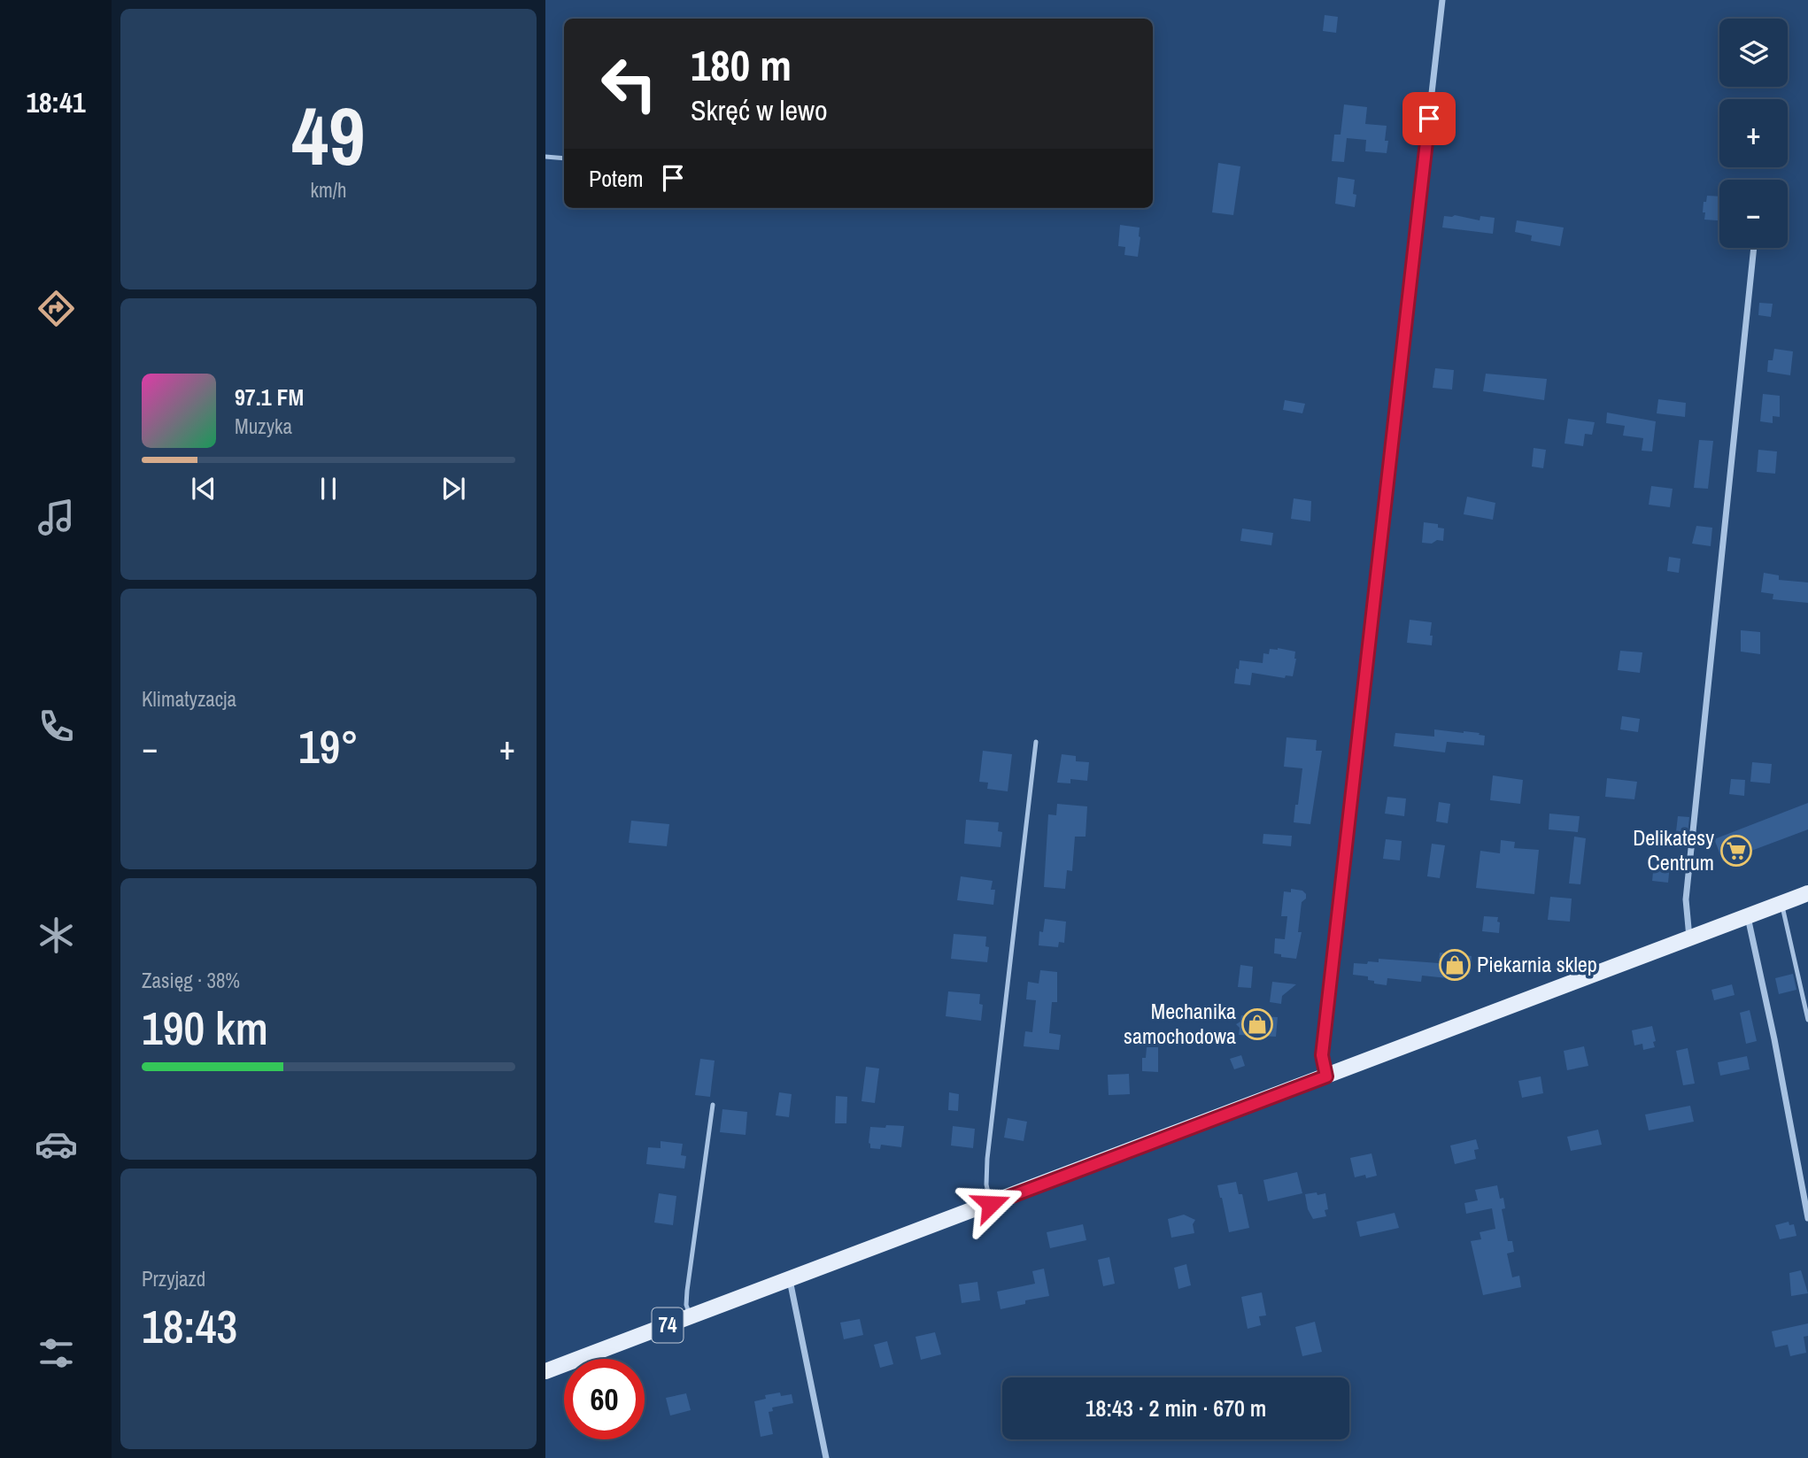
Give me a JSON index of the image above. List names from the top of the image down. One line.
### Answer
{"streets":{"main road":["74"]},"places":{"supermarket":["Delikatesy Centrum"],"shop":["Piekarnia sklep","Mechanika samochodowa"]},"page":{"tabs":"18:41","tile":[["49","km/h"],"Klimatyzacja",["Zasięg · 38%","190 km"],["Przyjazd","18:43"]],"map_buttons":["+","−"],"turn":["180 m","Skręć w lewo"],"then":"Potem","song":["97.1 FM","Muzyka"],"heat":["−","19°","+"],"limit":"60","trip":"18:43 · 2 min · 670 m"}}
